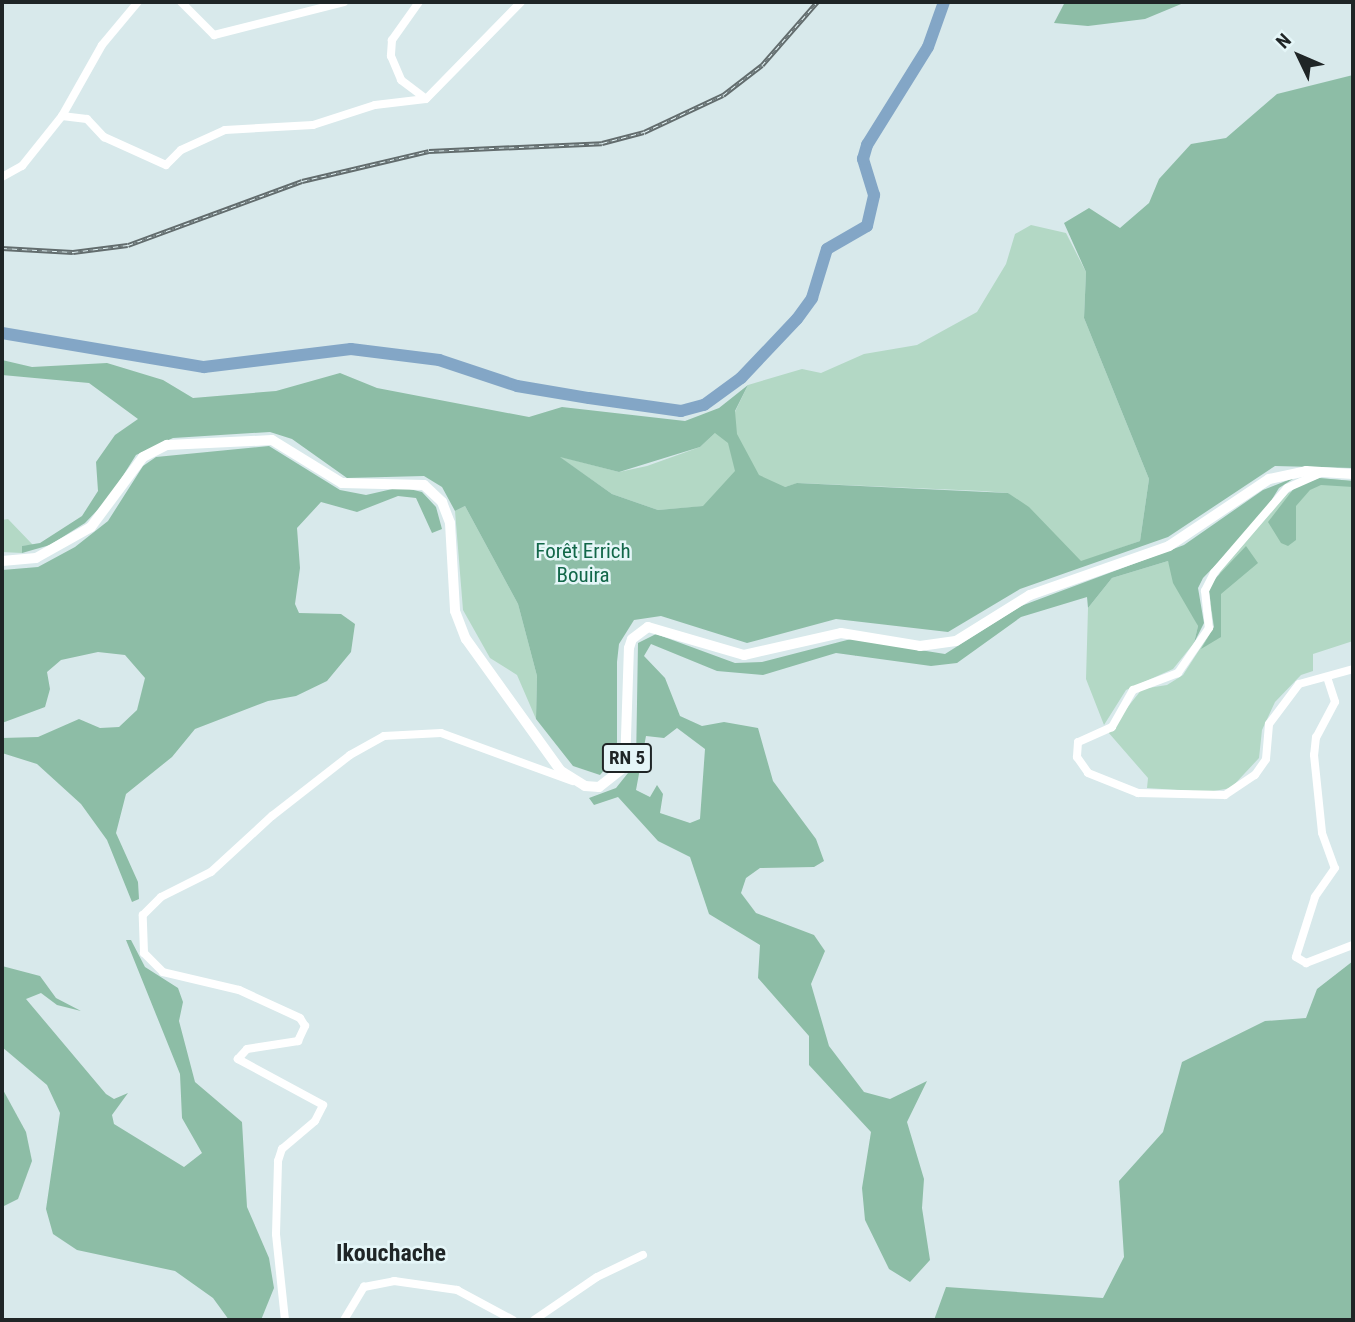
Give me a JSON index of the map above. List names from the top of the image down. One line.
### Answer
{"streets":{"main road":["RN 5"]},"districts":["Ikouchache"],"parks":["Forêt Errich Bouira"],"north":"top left"}
